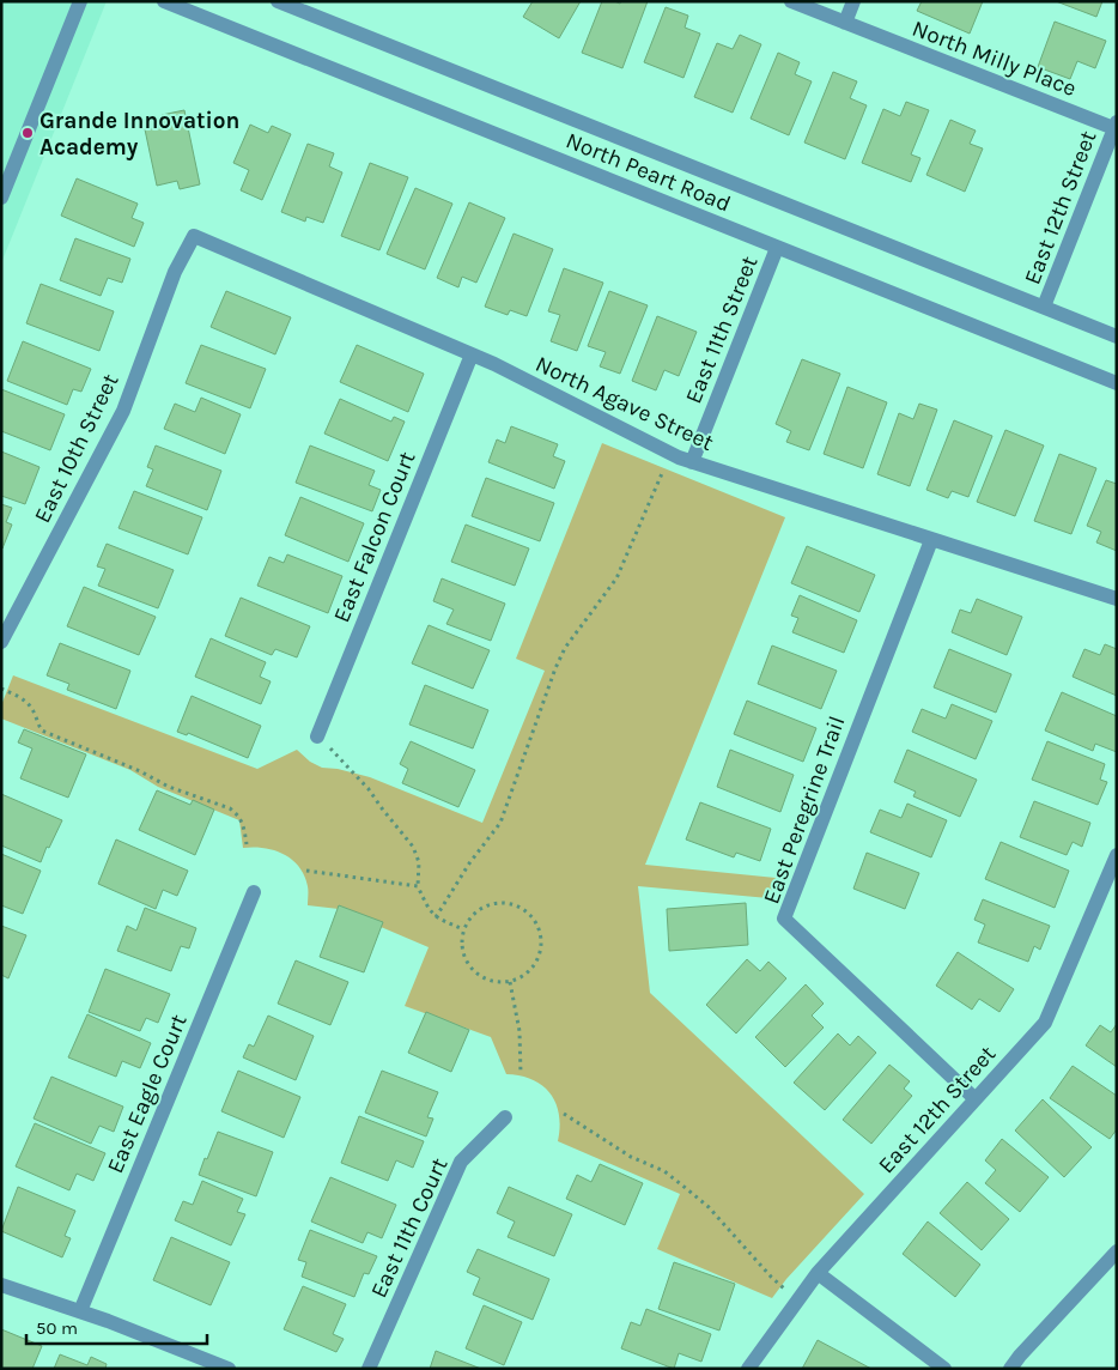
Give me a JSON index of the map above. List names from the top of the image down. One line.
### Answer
{"streets":{"street":["North Milly Place","North Peart Road","East 12th Street","East 11th Street","North Agave Street","East 10th Street","East Falcon Court","East Peregrine Trail","East Eagle Court","East 11th Court"]},"crossings":[["North Milly Place","East 12th Street"],["North Peart Road","East 12th Street"],["North Peart Road","East 11th Street"],["East 12th Street","East Peregrine Trail"],["East 11th Street","North Agave Street"],["North Agave Street","East 10th Street"],["North Agave Street","East Falcon Court"],["North Agave Street","East Peregrine Trail"]],"places":["Grande Innovation Academy"],"scale_bar":"50 m"}
